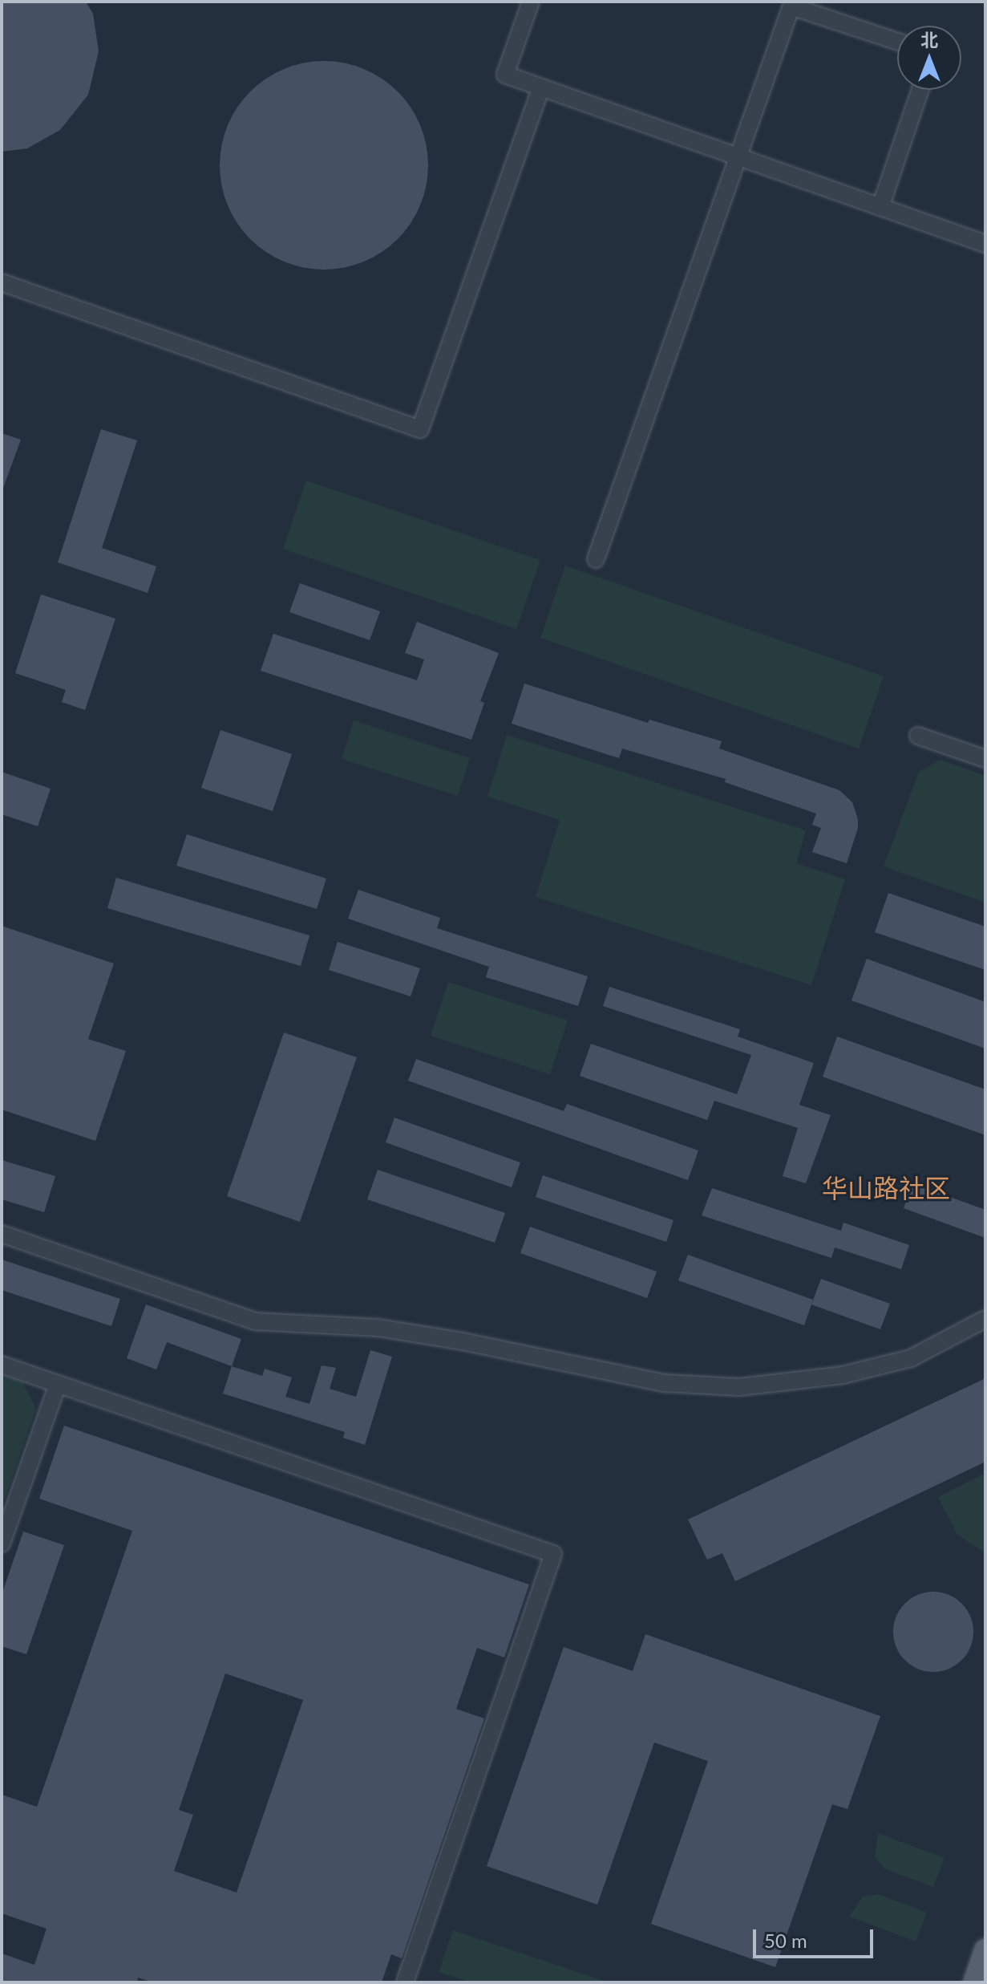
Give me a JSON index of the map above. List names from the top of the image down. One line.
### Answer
{"districts":["华山路社区"],"scale_bar":"50 m","north":"top"}
